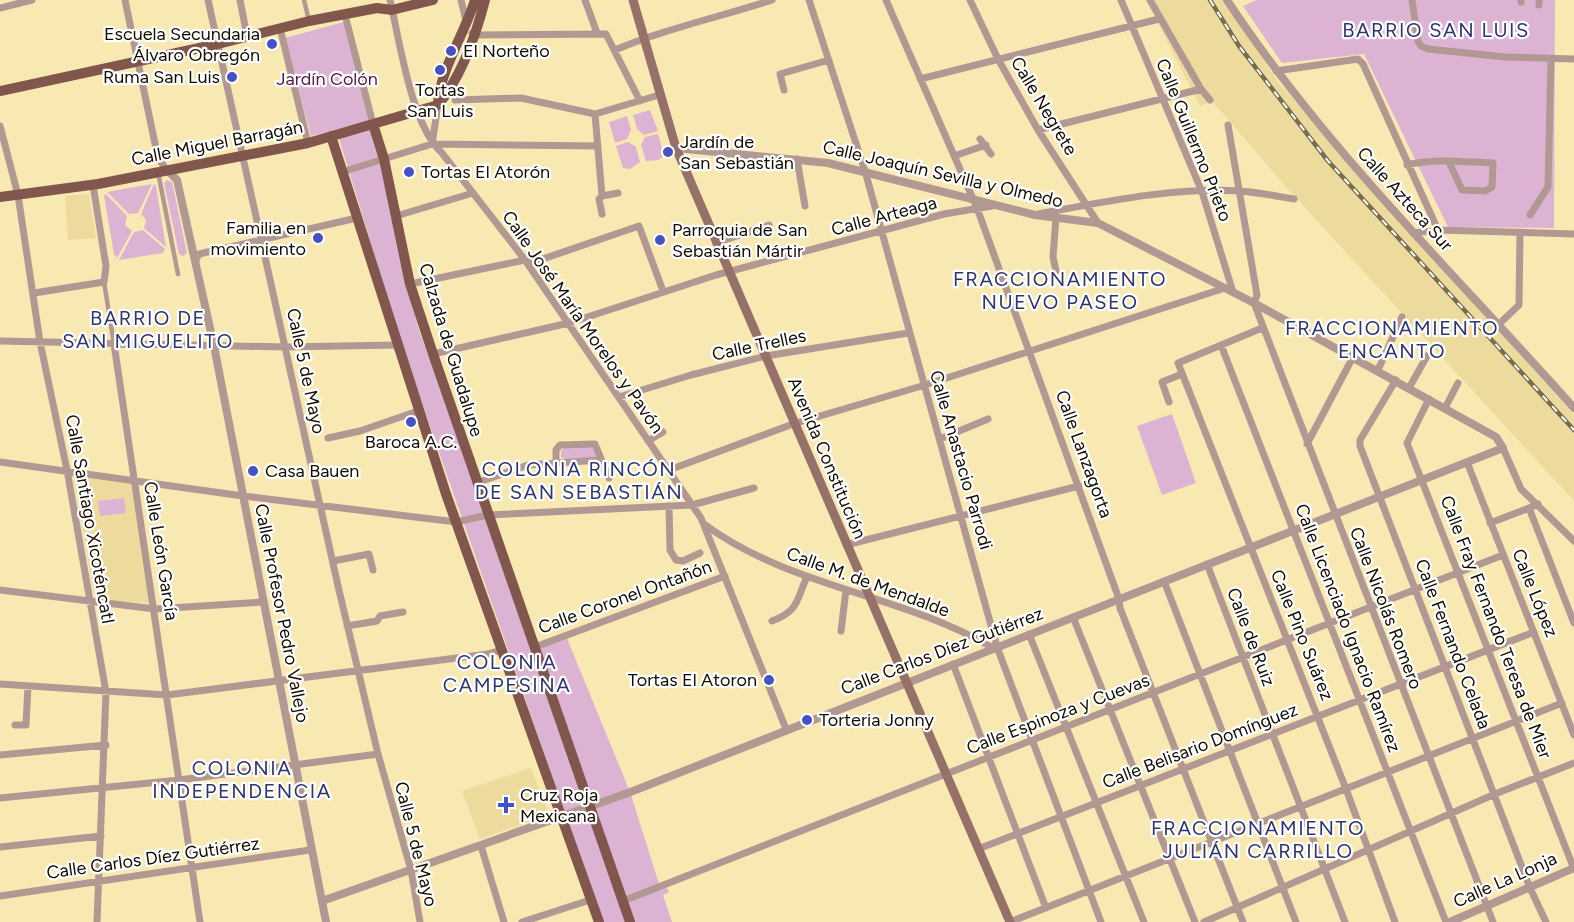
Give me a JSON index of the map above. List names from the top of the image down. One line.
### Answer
{"streets":{"main road":["Calle Miguel Barragán","Calzada de Guadalupe","Avenida Constitución"],"street":["Calle Negrete","Calle Guillermo Prieto","Calle Joaquín Sevilla y Olmedo","Calle Azteca Sur","Calle Arteaga","Calle José María Morelos y Pavón","Calle Trelles","Calle 5 de Mayo","Calle Lanzagorta","Calle Anastacio Parrodi","Calle Santiago Xicoténcatl","Calle León García","Calle M. de Mendalde","Calle López","Calle Coronel Ontañón","Calle Nicolás Romero","Calle Profesor Pedro Vallejo","Calle Fray Fernando Teresa de Mier","Calle Licenciado Ignacio Ramírez","Calle Pino Suárez","Calle de Ruiz","Calle Fernando Celada","Calle Carlos Díez Gutiérrez","Calle Espinoza y Cuevas","Calle Belisario Domínguez","Calle La Lonja"]},"crossings":[["Calle Negrete","Calle Joaquín Sevilla y Olmedo"],["Calle Guillermo Prieto","Calle Joaquín Sevilla y Olmedo"],["Calle Miguel Barragán","Calle José María Morelos y Pavón"],["Calle Miguel Barragán","Calzada de Guadalupe"],["Calle Miguel Barragán","Calle 5 de Mayo"],["Calle Miguel Barragán","Calle Santiago Xicoténcatl"],["Calle Miguel Barragán","Calle León García"],["Calle Miguel Barragán","Calle Profesor Pedro Vallejo"],["Calle Joaquín Sevilla y Olmedo","Calle Arteaga"],["Calle Joaquín Sevilla y Olmedo","Calle Lanzagorta"],["Calle Joaquín Sevilla y Olmedo","Avenida Constitución"],["Calle Joaquín Sevilla y Olmedo","Calle Anastacio Parrodi"],["Calle Joaquín Sevilla y Olmedo","Calle Nicolás Romero"],["Calle Joaquín Sevilla y Olmedo","Calle Fray Fernando Teresa de Mier"],["Calle Joaquín Sevilla y Olmedo","Calle Fernando Celada"],["Calle Joaquín Sevilla y Olmedo","Calle Carlos Díez Gutiérrez"],["Calle Arteaga","Calle José María Morelos y Pavón"],["Calle Arteaga","Calzada de Guadalupe"],["Calle Arteaga","Calle Lanzagorta"],["Calle Arteaga","Avenida Constitución"],["Calle Arteaga","Calle Anastacio Parrodi"],["Calle José María Morelos y Pavón","Calle Trelles"],["Calle José María Morelos y Pavón","Calle M. de Mendalde"],["Calle José María Morelos y Pavón","Calle Coronel Ontañón"],["Calle José María Morelos y Pavón","Calle Carlos Díez Gutiérrez"],["Calle Trelles","Avenida Constitución"],["Calle Trelles","Calle Anastacio Parrodi"],["Calzada de Guadalupe","Calle Coronel Ontañón"],["Calzada de Guadalupe","Calle Carlos Díez Gutiérrez"],["Calzada de Guadalupe","Calle Espinoza y Cuevas"],["Calle 5 de Mayo","Calle Carlos Díez Gutiérrez"],["Calle Lanzagorta","Calle Carlos Díez Gutiérrez"],["Calle Lanzagorta","Calle Espinoza y Cuevas"],["Calle Lanzagorta","Calle Belisario Domínguez"],["Avenida Constitución","Calle M. de Mendalde"],["Avenida Constitución","Calle Carlos Díez Gutiérrez"],["Avenida Constitución","Calle Espinoza y Cuevas"],["Avenida Constitución","Calle Belisario Domínguez"],["Calle Anastacio Parrodi","Calle M. de Mendalde"],["Calle Anastacio Parrodi","Calle Carlos Díez Gutiérrez"],["Calle Anastacio Parrodi","Calle Espinoza y Cuevas"],["Calle Anastacio Parrodi","Calle Belisario Domínguez"],["Calle Santiago Xicoténcatl","Calle Carlos Díez Gutiérrez"],["Calle León García","Calle Carlos Díez Gutiérrez"],["Calle M. de Mendalde","Calle Carlos Díez Gutiérrez"],["Calle López","Calle Carlos Díez Gutiérrez"],["Calle López","Calle Espinoza y Cuevas"],["Calle López","Calle Belisario Domínguez"],["Calle Nicolás Romero","Calle Carlos Díez Gutiérrez"],["Calle Nicolás Romero","Calle Espinoza y Cuevas"],["Calle Nicolás Romero","Calle Belisario Domínguez"],["Calle Nicolás Romero","Calle La Lonja"],["Calle Profesor Pedro Vallejo","Calle Carlos Díez Gutiérrez"],["Calle Fray Fernando Teresa de Mier","Calle Carlos Díez Gutiérrez"],["Calle Fray Fernando Teresa de Mier","Calle Espinoza y Cuevas"],["Calle Fray Fernando Teresa de Mier","Calle Belisario Domínguez"],["Calle Fray Fernando Teresa de Mier","Calle La Lonja"],["Calle Licenciado Ignacio Ramírez","Calle Pino Suárez"],["Calle Licenciado Ignacio Ramírez","Calle Carlos Díez Gutiérrez"],["Calle Licenciado Ignacio Ramírez","Calle Espinoza y Cuevas"],["Calle Licenciado Ignacio Ramírez","Calle Belisario Domínguez"],["Calle Licenciado Ignacio Ramírez","Calle La Lonja"],["Calle Pino Suárez","Calle Carlos Díez Gutiérrez"],["Calle Pino Suárez","Calle Espinoza y Cuevas"],["Calle Pino Suárez","Calle Belisario Domínguez"],["Calle de Ruiz","Calle Carlos Díez Gutiérrez"],["Calle de Ruiz","Calle Espinoza y Cuevas"],["Calle de Ruiz","Calle Belisario Domínguez"],["Calle Fernando Celada","Calle Carlos Díez Gutiérrez"],["Calle Fernando Celada","Calle Espinoza y Cuevas"],["Calle Fernando Celada","Calle Belisario Domínguez"],["Calle Fernando Celada","Calle La Lonja"]],"districts":["BARRIO SAN LUIS","FRACCIONAMIENTO NUEVO PASEO","BARRIO DE SAN MIGUELITO","FRACCIONAMIENTO ENCANTO","COLONIA RINCÓN DE SAN SEBASTIÁN","COLONIA CAMPESINA","COLONIA INDEPENDENCIA","FRACCIONAMIENTO JULIÁN CARRILLO"],"parks":["Jardín Colón"],"places":{"other":["Escuela Secundaria Álvaro Obregón","El Norteño","Tortas San Luis","Ruma San Luis","Jardín de San Sebastián","Tortas El Atorón","Familia en movimiento","Parroquia de San Sebastián Mártir","Baroca A.C.","Casa Bauen","Tortas El Atoron","Torteria Jonny"],"health":["Cruz Roja Mexicana"]}}
